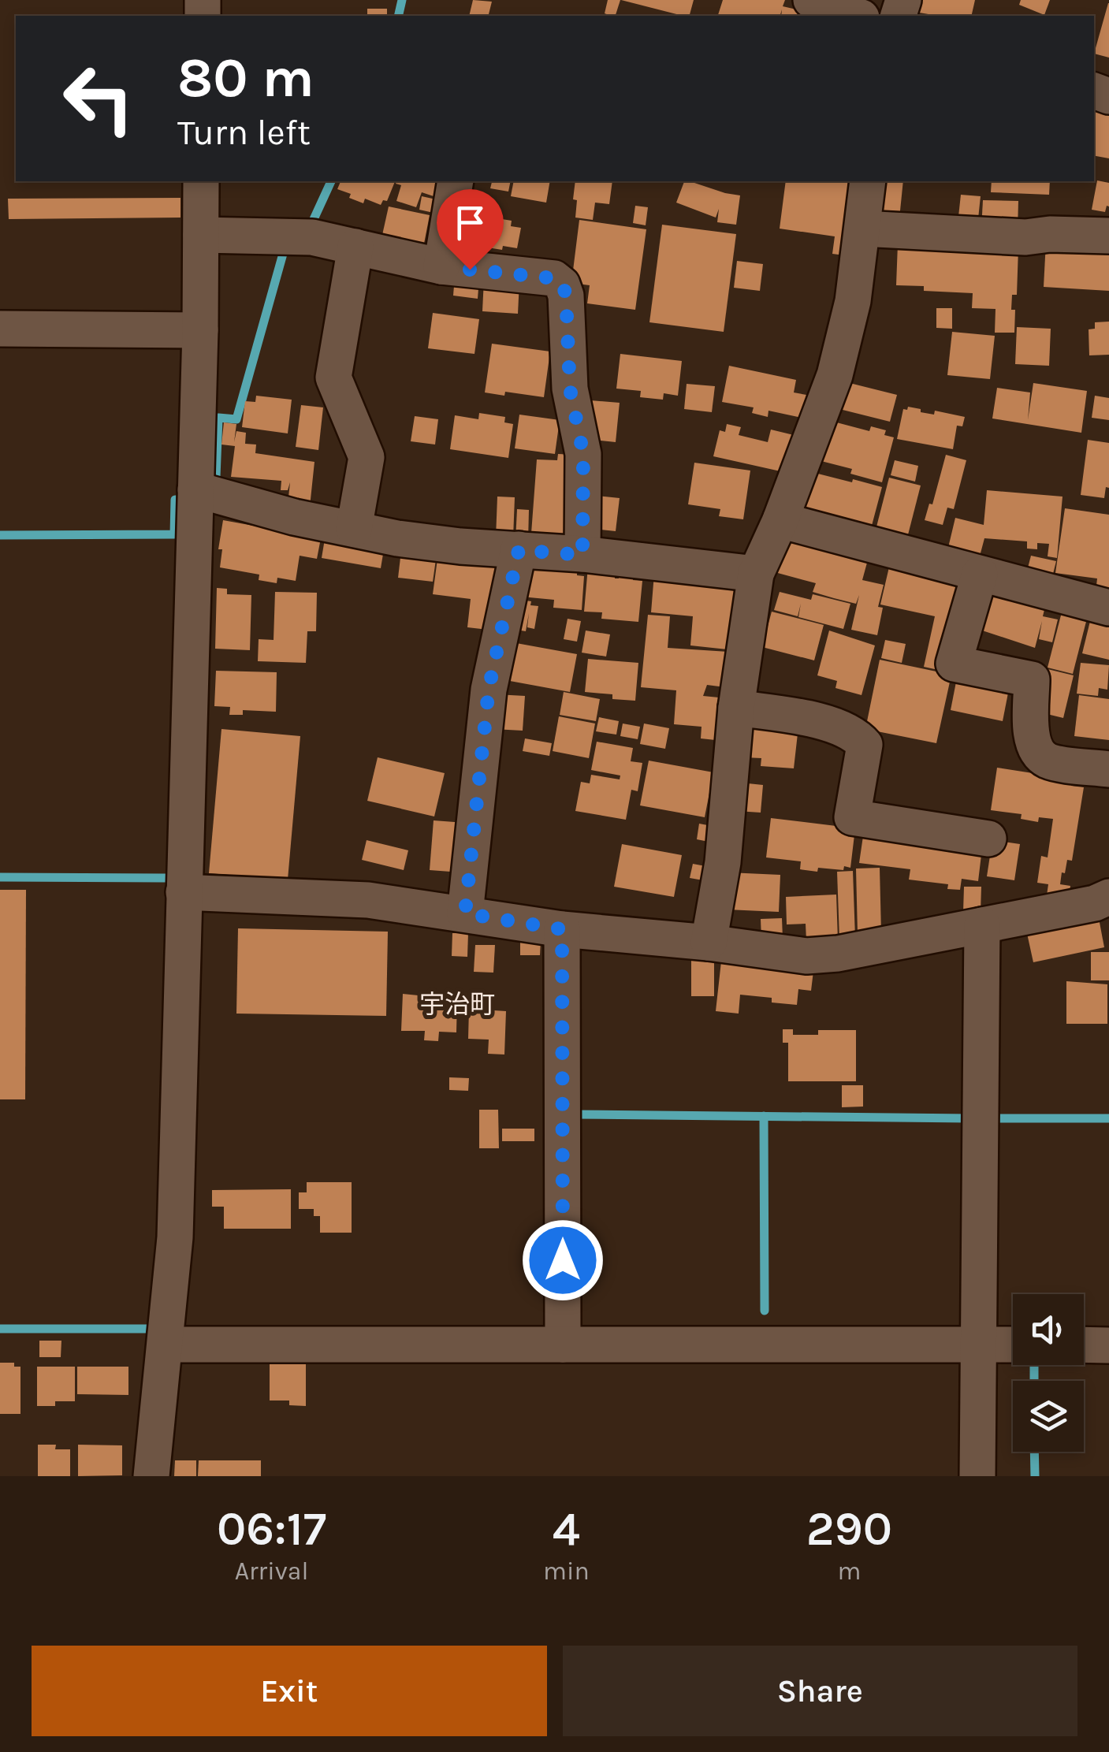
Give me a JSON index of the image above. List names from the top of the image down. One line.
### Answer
{"districts":["宇治町"],"page":{"turn":["80 m","Turn left"],"eta":["06:17","Arrival","4","min","290","m"],"buttons":["Exit","Share"]}}
